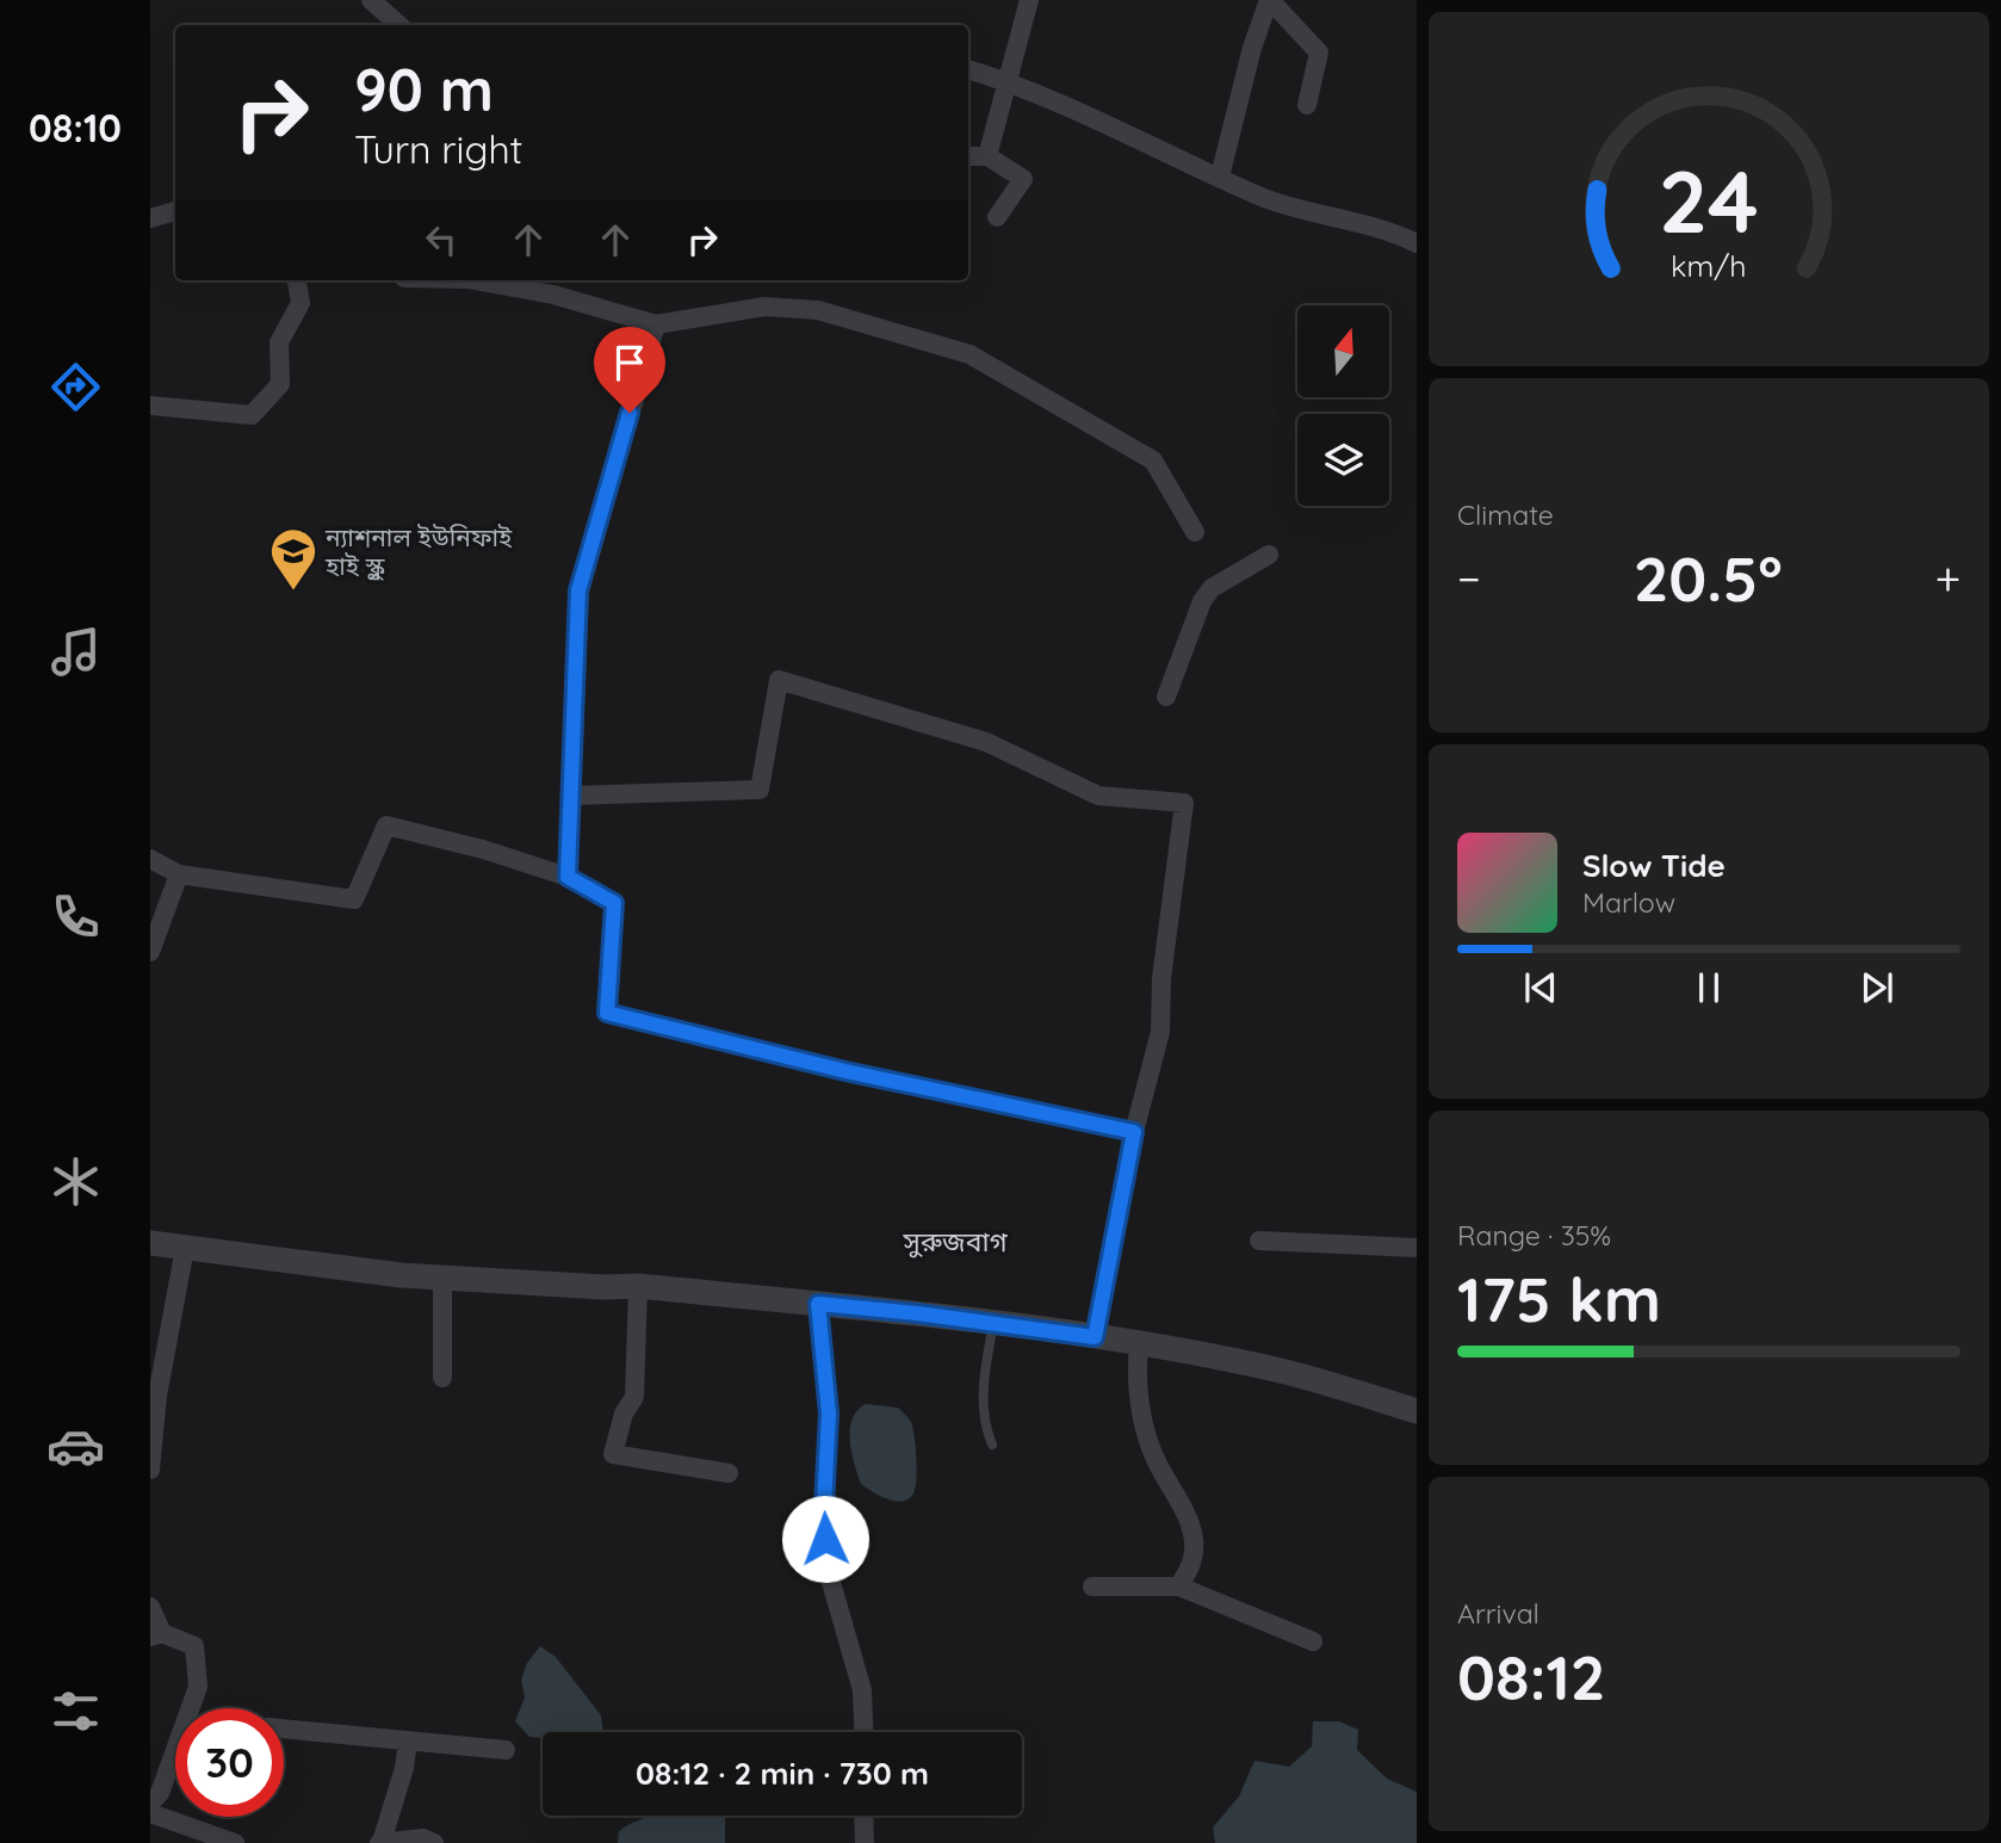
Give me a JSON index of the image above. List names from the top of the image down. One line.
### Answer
{"districts":["সুরুজবাগ"],"places":{"school or university":["ন্যাশনাল ইউনিফাই হাই স্কুল"]},"north":"top","page":{"tabs":"08:10","turn":["90 m","Turn right"],"tile":["Climate",["Range · 35%","175 km"],["Arrival","08:12"]],"heat":["−","20.5°","+"],"song":["Slow Tide","Marlow"],"limit":"30","trip":"08:12 · 2 min · 730 m","gauge":["24","km/h"]}}
